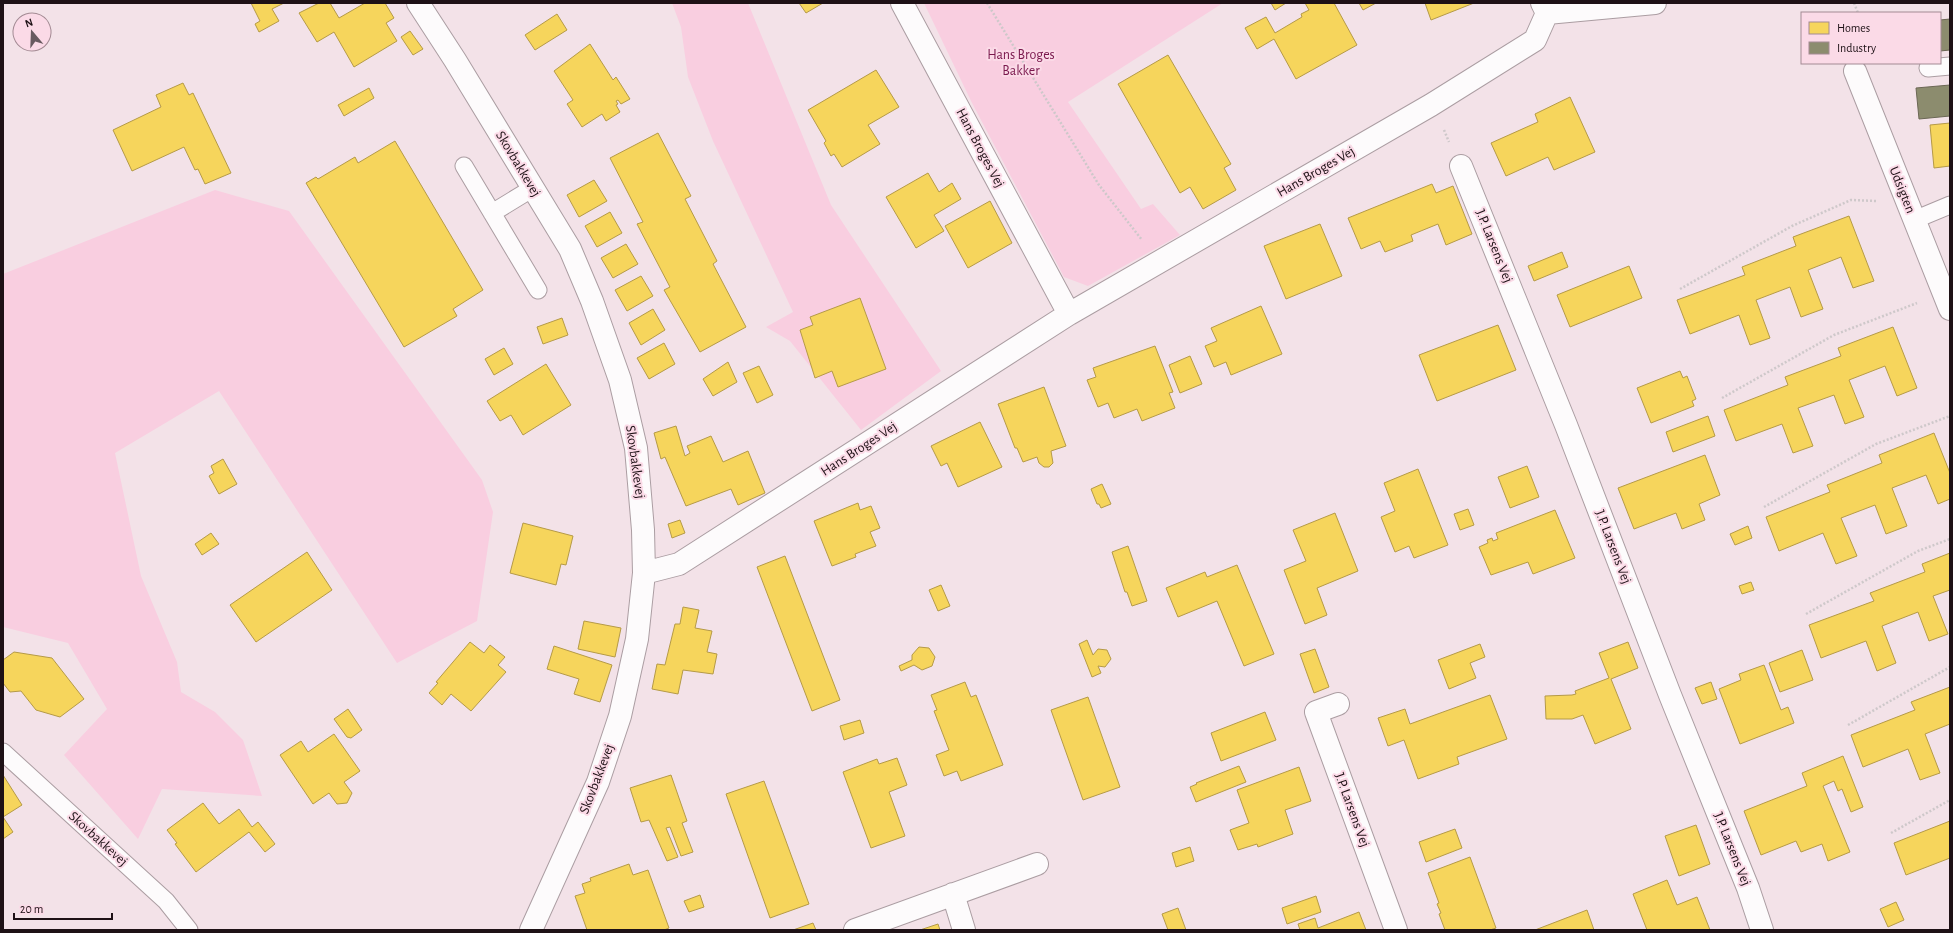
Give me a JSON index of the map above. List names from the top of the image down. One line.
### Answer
{"streets":{"street":["Hans Broges Vej","Skovbakkevej","Udsigten","J.P. Larsens Vej"]},"crossings":[["Hans Broges Vej","Skovbakkevej"]],"parks":["Hans Broges Bakker"],"legend":["Homes","Industry"],"scale_bar":"20 m","north":"top"}
